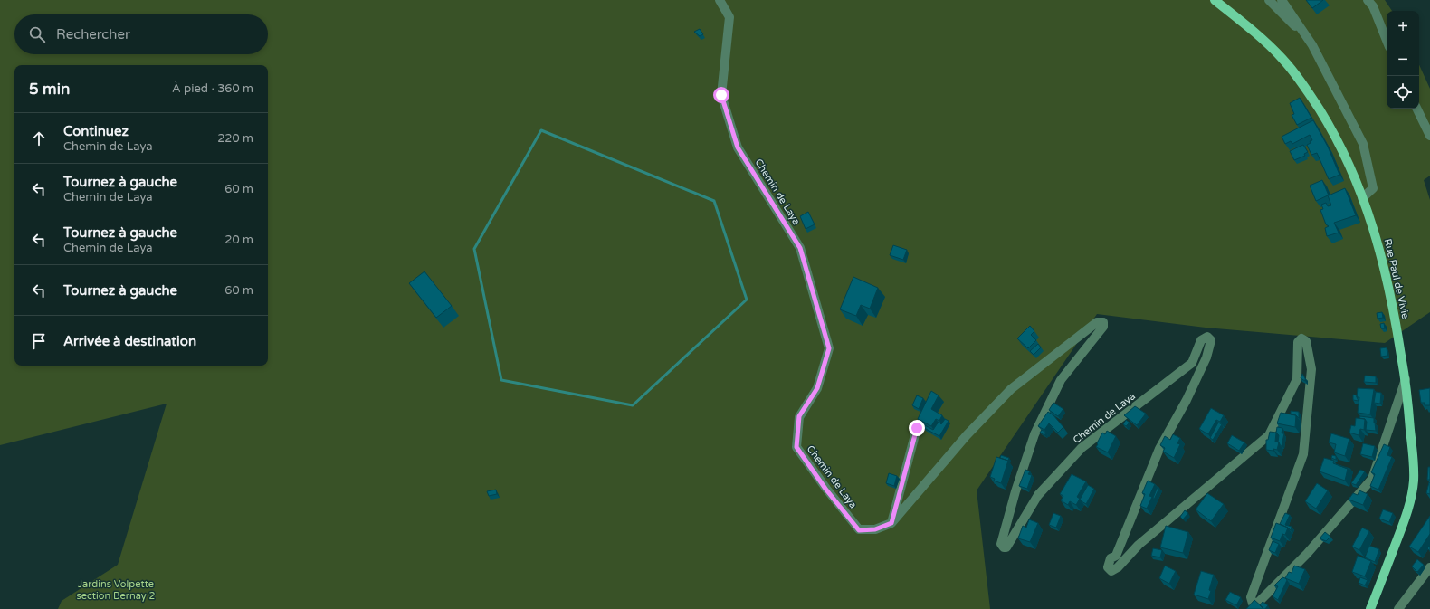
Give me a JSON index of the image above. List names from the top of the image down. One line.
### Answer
{"streets":{"main road":["Rue Paul de Vivie"],"street":["Chemin de Laya"]},"crossings":[["Chemin de Laya","Rue Paul de Vivie"]],"parks":["Jardins Volpette section Bernay 2"],"page":{"map_buttons":["+","−"],"search":"Rechercher","heading":["5 min","À pied · 360 m"],"list":[["Continuez","Chemin de Laya","220 m"],["Tournez à gauche","Chemin de Laya","60 m"],["Tournez à gauche","Chemin de Laya","20 m"],["Tournez à gauche","60 m"],"Arrivée à destination"]}}
